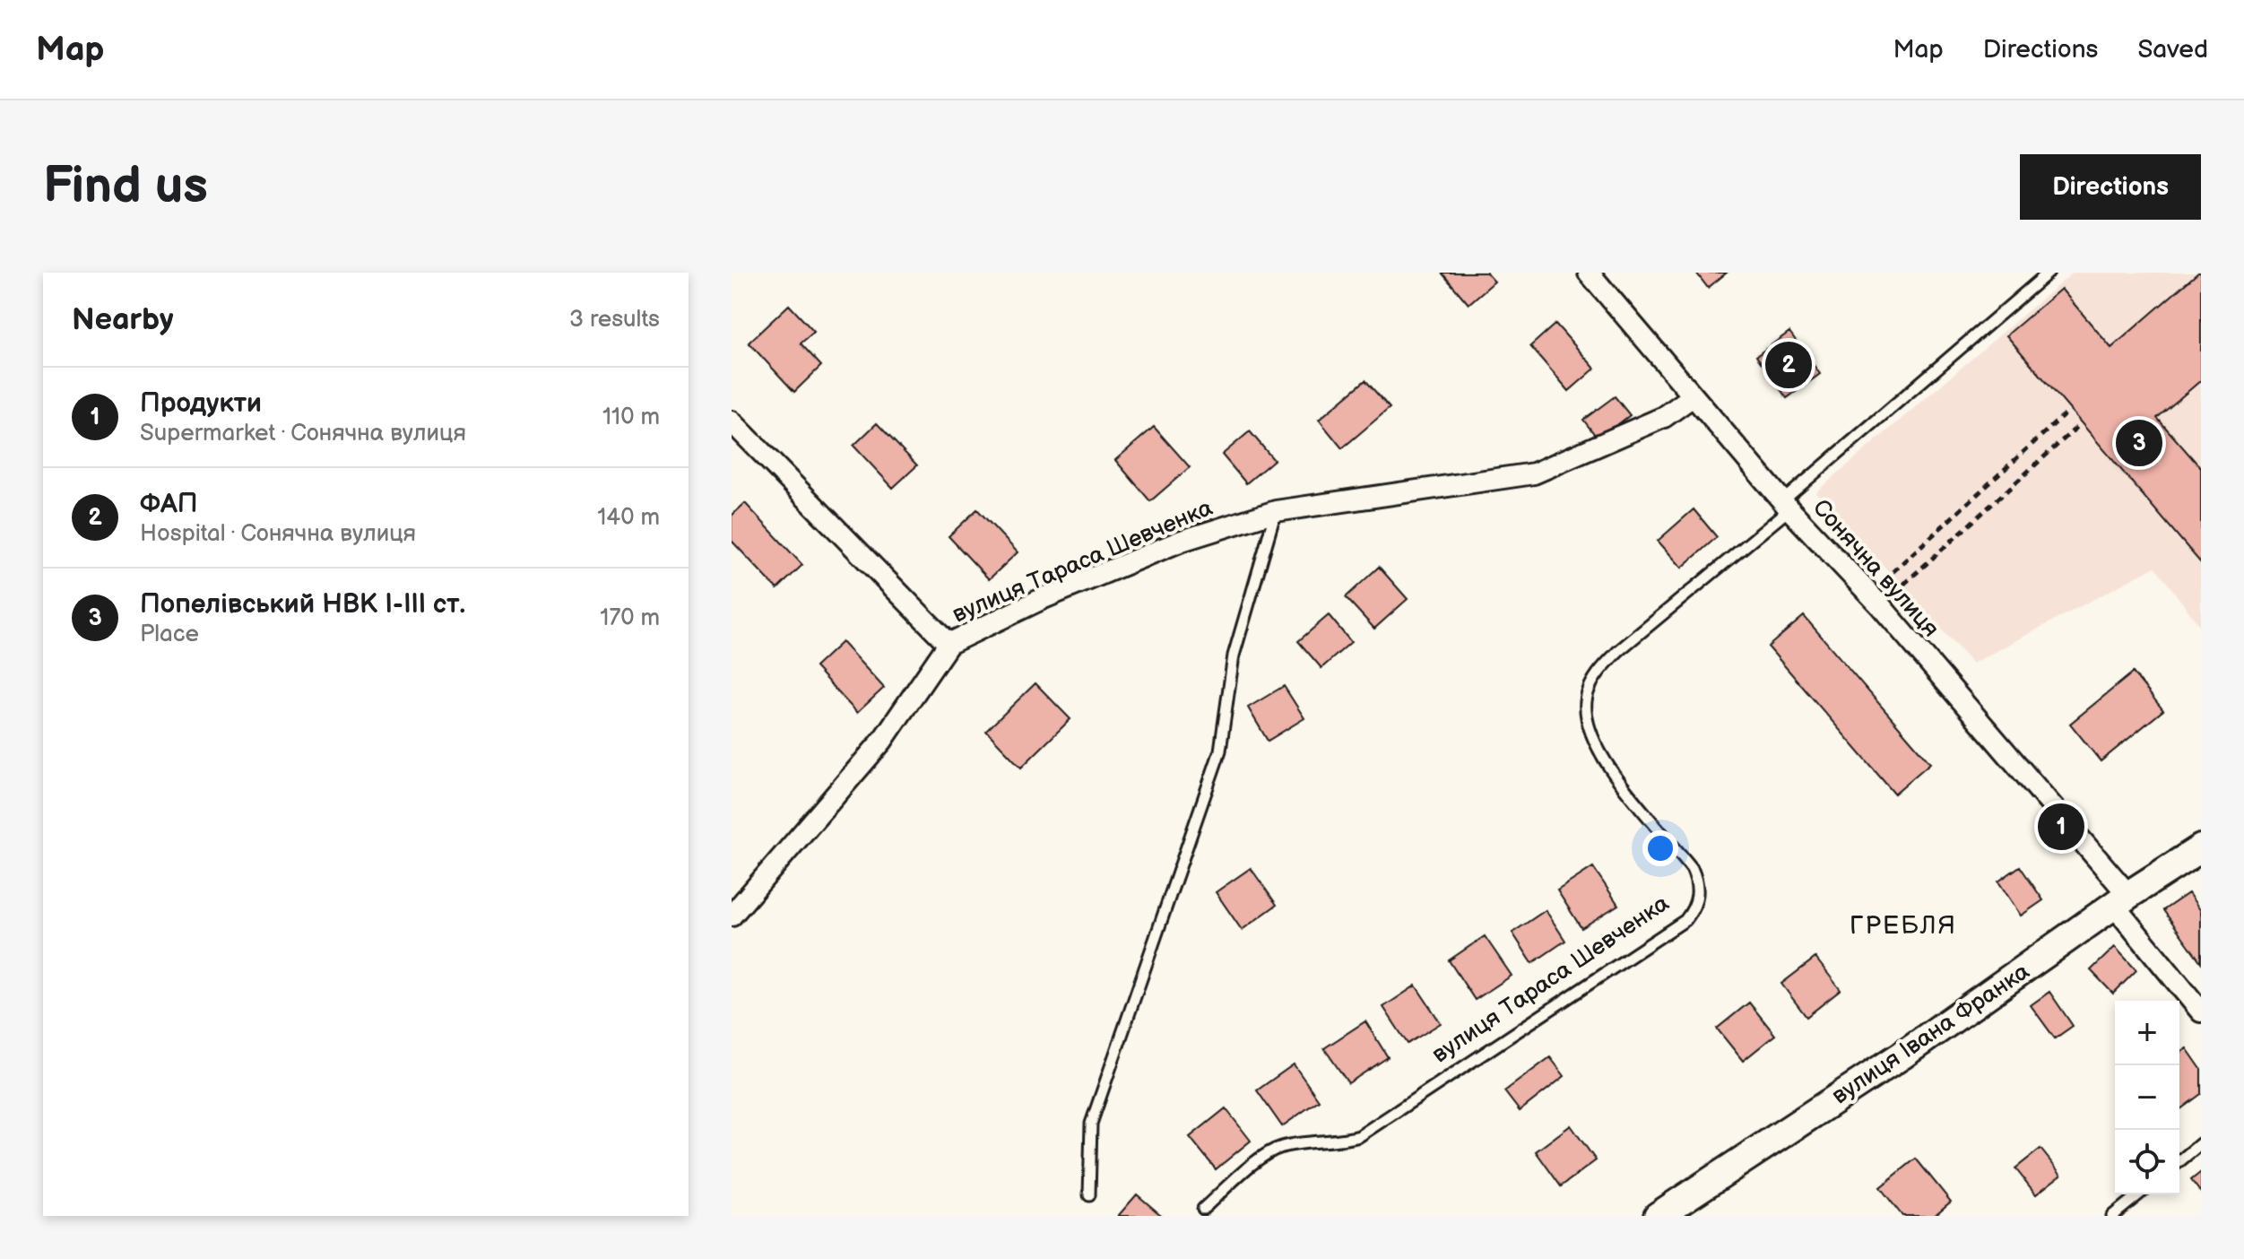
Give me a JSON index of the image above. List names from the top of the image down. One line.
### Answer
{"streets":{"main road":["вулиця Івана Франка"],"street":["вулиця Тараса Шевченка","Сонячна вулиця"]},"crossings":[["вулиця Тараса Шевченка","Сонячна вулиця"],["Сонячна вулиця","вулиця Івана Франка"]],"districts":["ГРЕБЛЯ"],"page":{"header":"Map","nav":["Map","Directions","Saved"],"buttons":"Directions","title":"Find us","heading":["Nearby","3 results"],"pins":["2","3","1"],"list":[{"mark":"1","name":"Продукти","note":"Supermarket · Сонячна вулиця","value":"110 m"},{"mark":"2","name":"ФАП","note":"Hospital · Сонячна вулиця","value":"140 m"},{"mark":"3","name":"Попелівський НВК І-ІІІ ст.","note":"Place","value":"170 m"}],"map_buttons":["+","−"]}}
